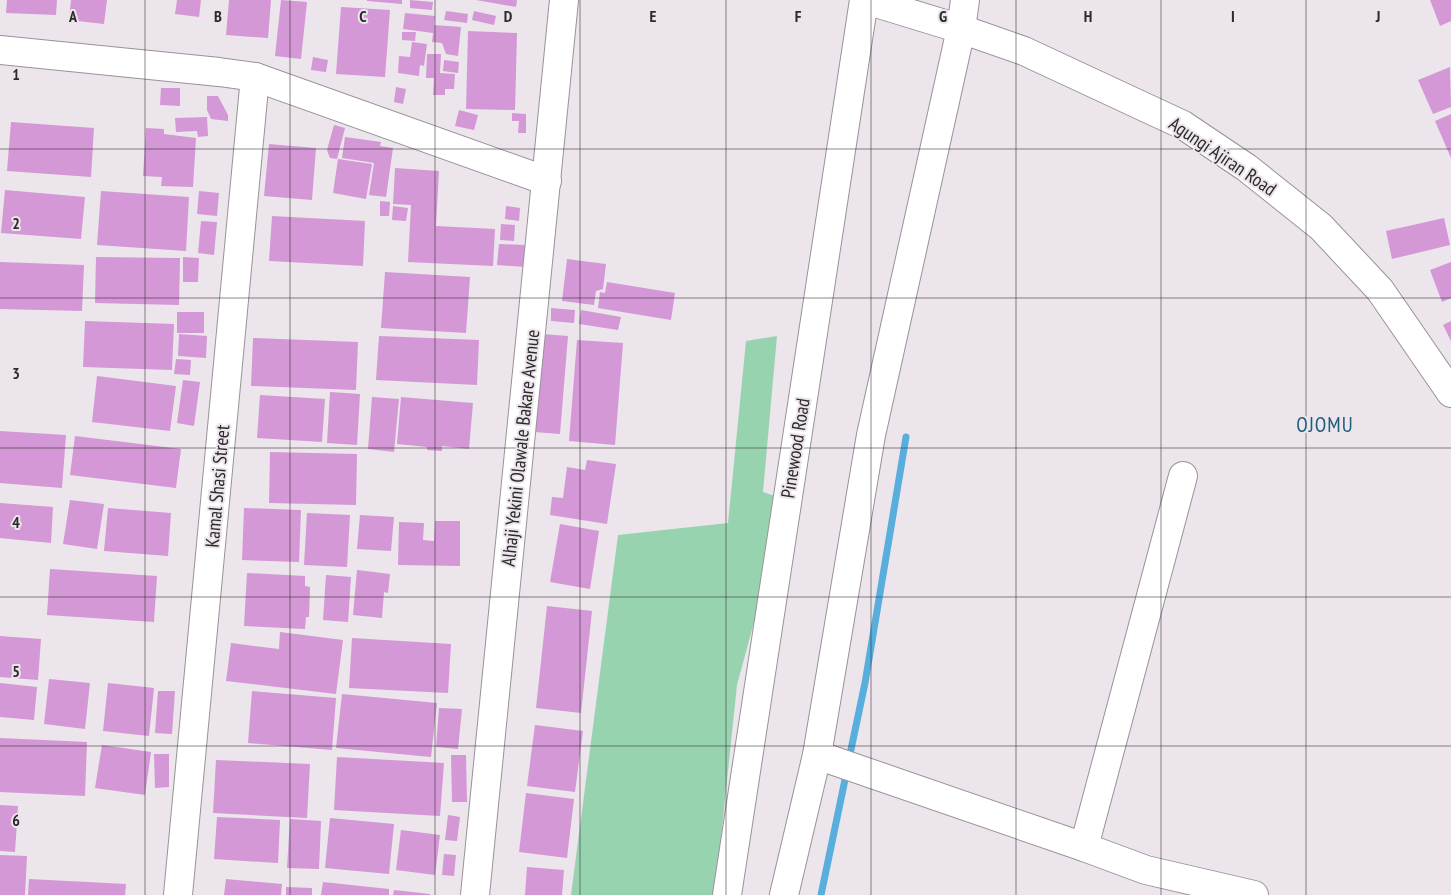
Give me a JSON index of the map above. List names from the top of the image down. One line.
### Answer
{"streets":{"street":["Agungi Ajiran Road","Alhaji Yekini Olawale Bakare Avenue","Pinewood Road","Kamal Shasi Street"]},"crossings":[["Agungi Ajiran Road","Pinewood Road"]],"districts":["OJOMU"],"grid":{"columns":["A","B","C","D","E","F","G","H","I","J"],"rows":["1","2","3","4","5","6"]}}
